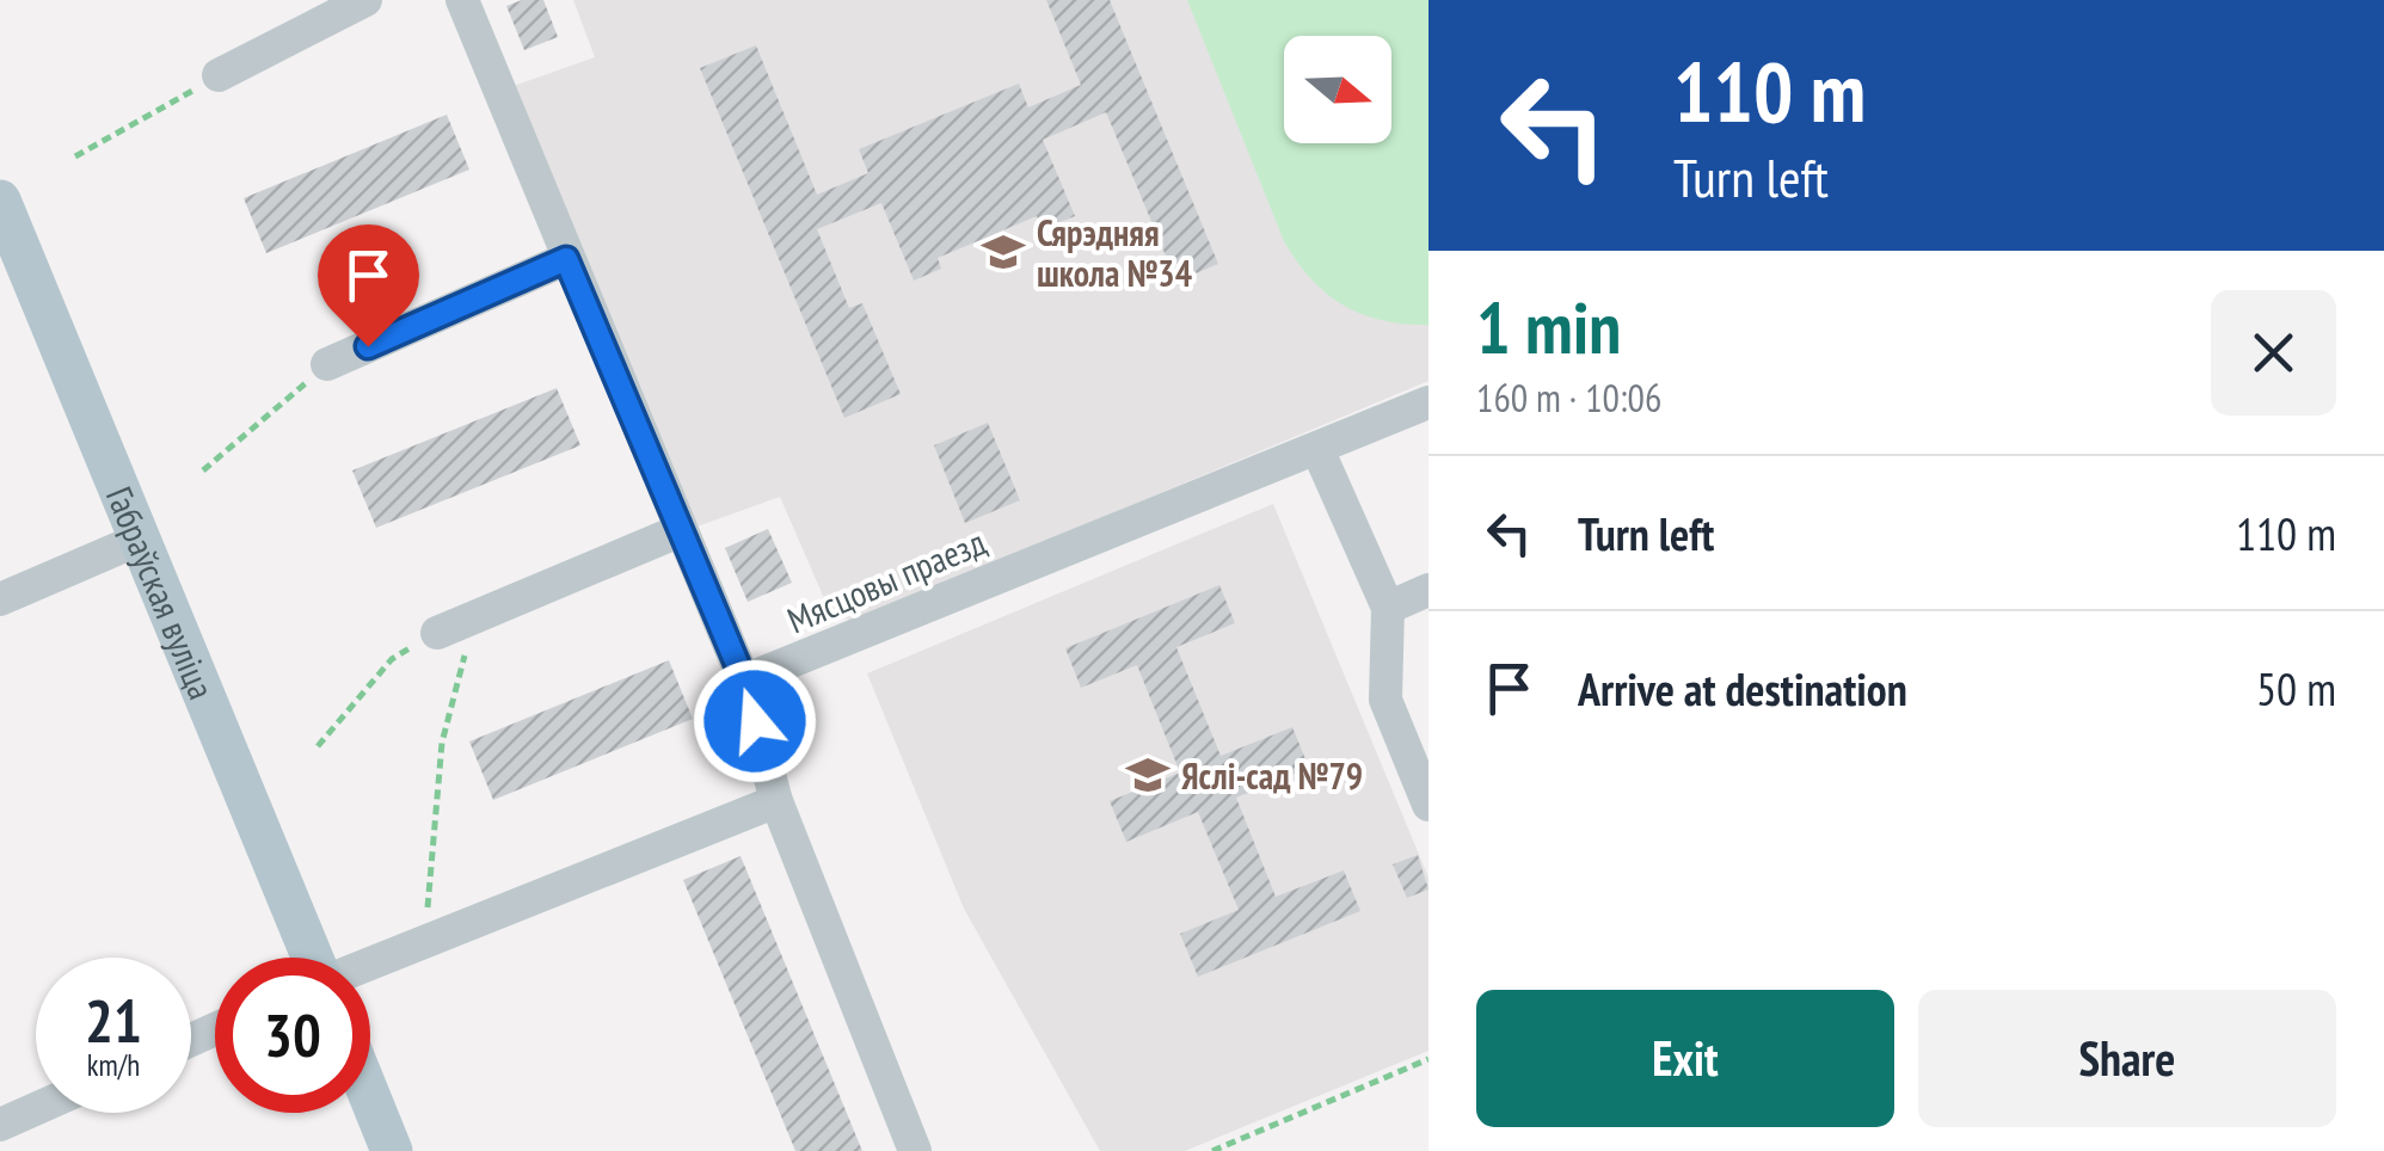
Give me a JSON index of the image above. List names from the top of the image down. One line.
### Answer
{"streets":{"main road":["Габраўская вуліца"],"street":["Мясцовы праезд"]},"places":{"school or university":["Сярэдняя школа №34","Яслі-сад №79"]},"north":"right","page":{"turn":["110 m","Turn left"],"heading":["1 min","160 m · 10:06"],"list":[{"name":"Turn left","value":"110 m"},{"name":"Arrive at destination","value":"50 m"}],"speed":"21 km/h","limit":"30","buttons":["Exit","Share"]}}
